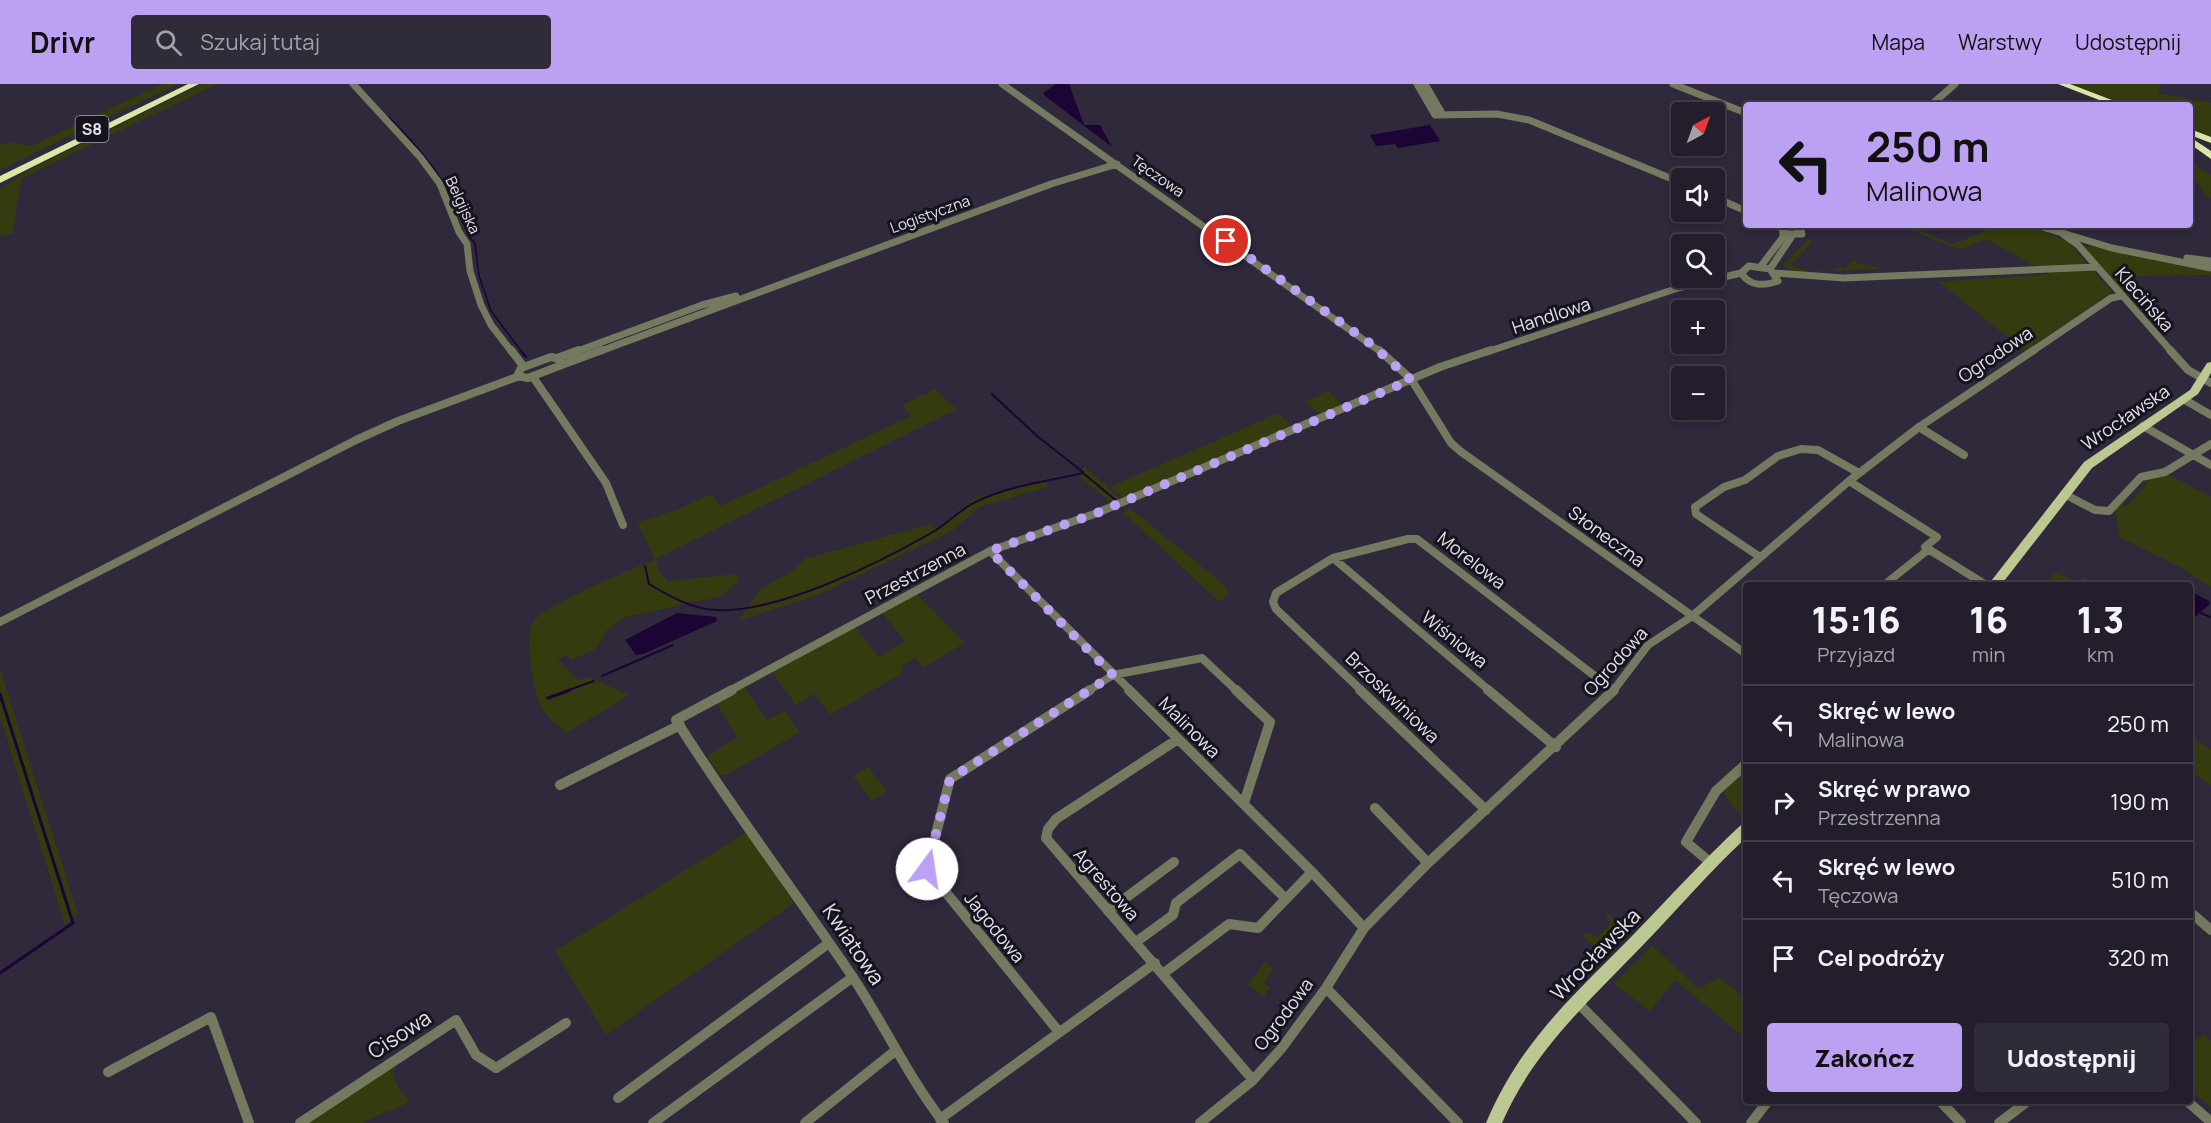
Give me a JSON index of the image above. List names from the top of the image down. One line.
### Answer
{"streets":{"highway":["S8"],"main road":["Wrocławska"],"street":["Tęczowa","Belgijska","Logistyczna","Klecińska","Handlowa","Ogrodowa","Słoneczna","Morelowa","Przestrzenna","Wiśniowa","Brzoskwiniowa","Malinowa","Agrestowa","Jagodowa","Kwiatowa","Cisowa"]},"crossings":[["Tęczowa","Logistyczna"],["Tęczowa","Handlowa"],["Tęczowa","Słoneczna"],["Tęczowa","Przestrzenna"],["Belgijska","Logistyczna"],["Klecińska","Ogrodowa"],["Klecińska","Wrocławska"],["Handlowa","Przestrzenna"],["Ogrodowa","Słoneczna"],["Ogrodowa","Morelowa"],["Ogrodowa","Wiśniowa"],["Ogrodowa","Brzoskwiniowa"],["Ogrodowa","Malinowa"],["Ogrodowa","Agrestowa"],["Morelowa","Wiśniowa"],["Morelowa","Brzoskwiniowa"],["Przestrzenna","Malinowa"],["Przestrzenna","Kwiatowa"],["Malinowa","Agrestowa"],["Malinowa","Jagodowa"]],"north":"top right","page":{"header":"Drivr","search":"Szukaj tutaj","nav":["Mapa","Warstwy","Udostępnij"],"map_buttons":["+","−"],"turn":["250 m","Malinowa"],"eta":["15:16","Przyjazd","16","min","1.3","km"],"list":[{"name":"Skręć w lewo","note":"Malinowa","value":"250 m"},{"name":"Skręć w prawo","note":"Przestrzenna","value":"190 m"},{"name":"Skręć w lewo","note":"Tęczowa","value":"510 m"},{"name":"Cel podróży","value":"320 m"}],"buttons":["Zakończ","Udostępnij"]}}
